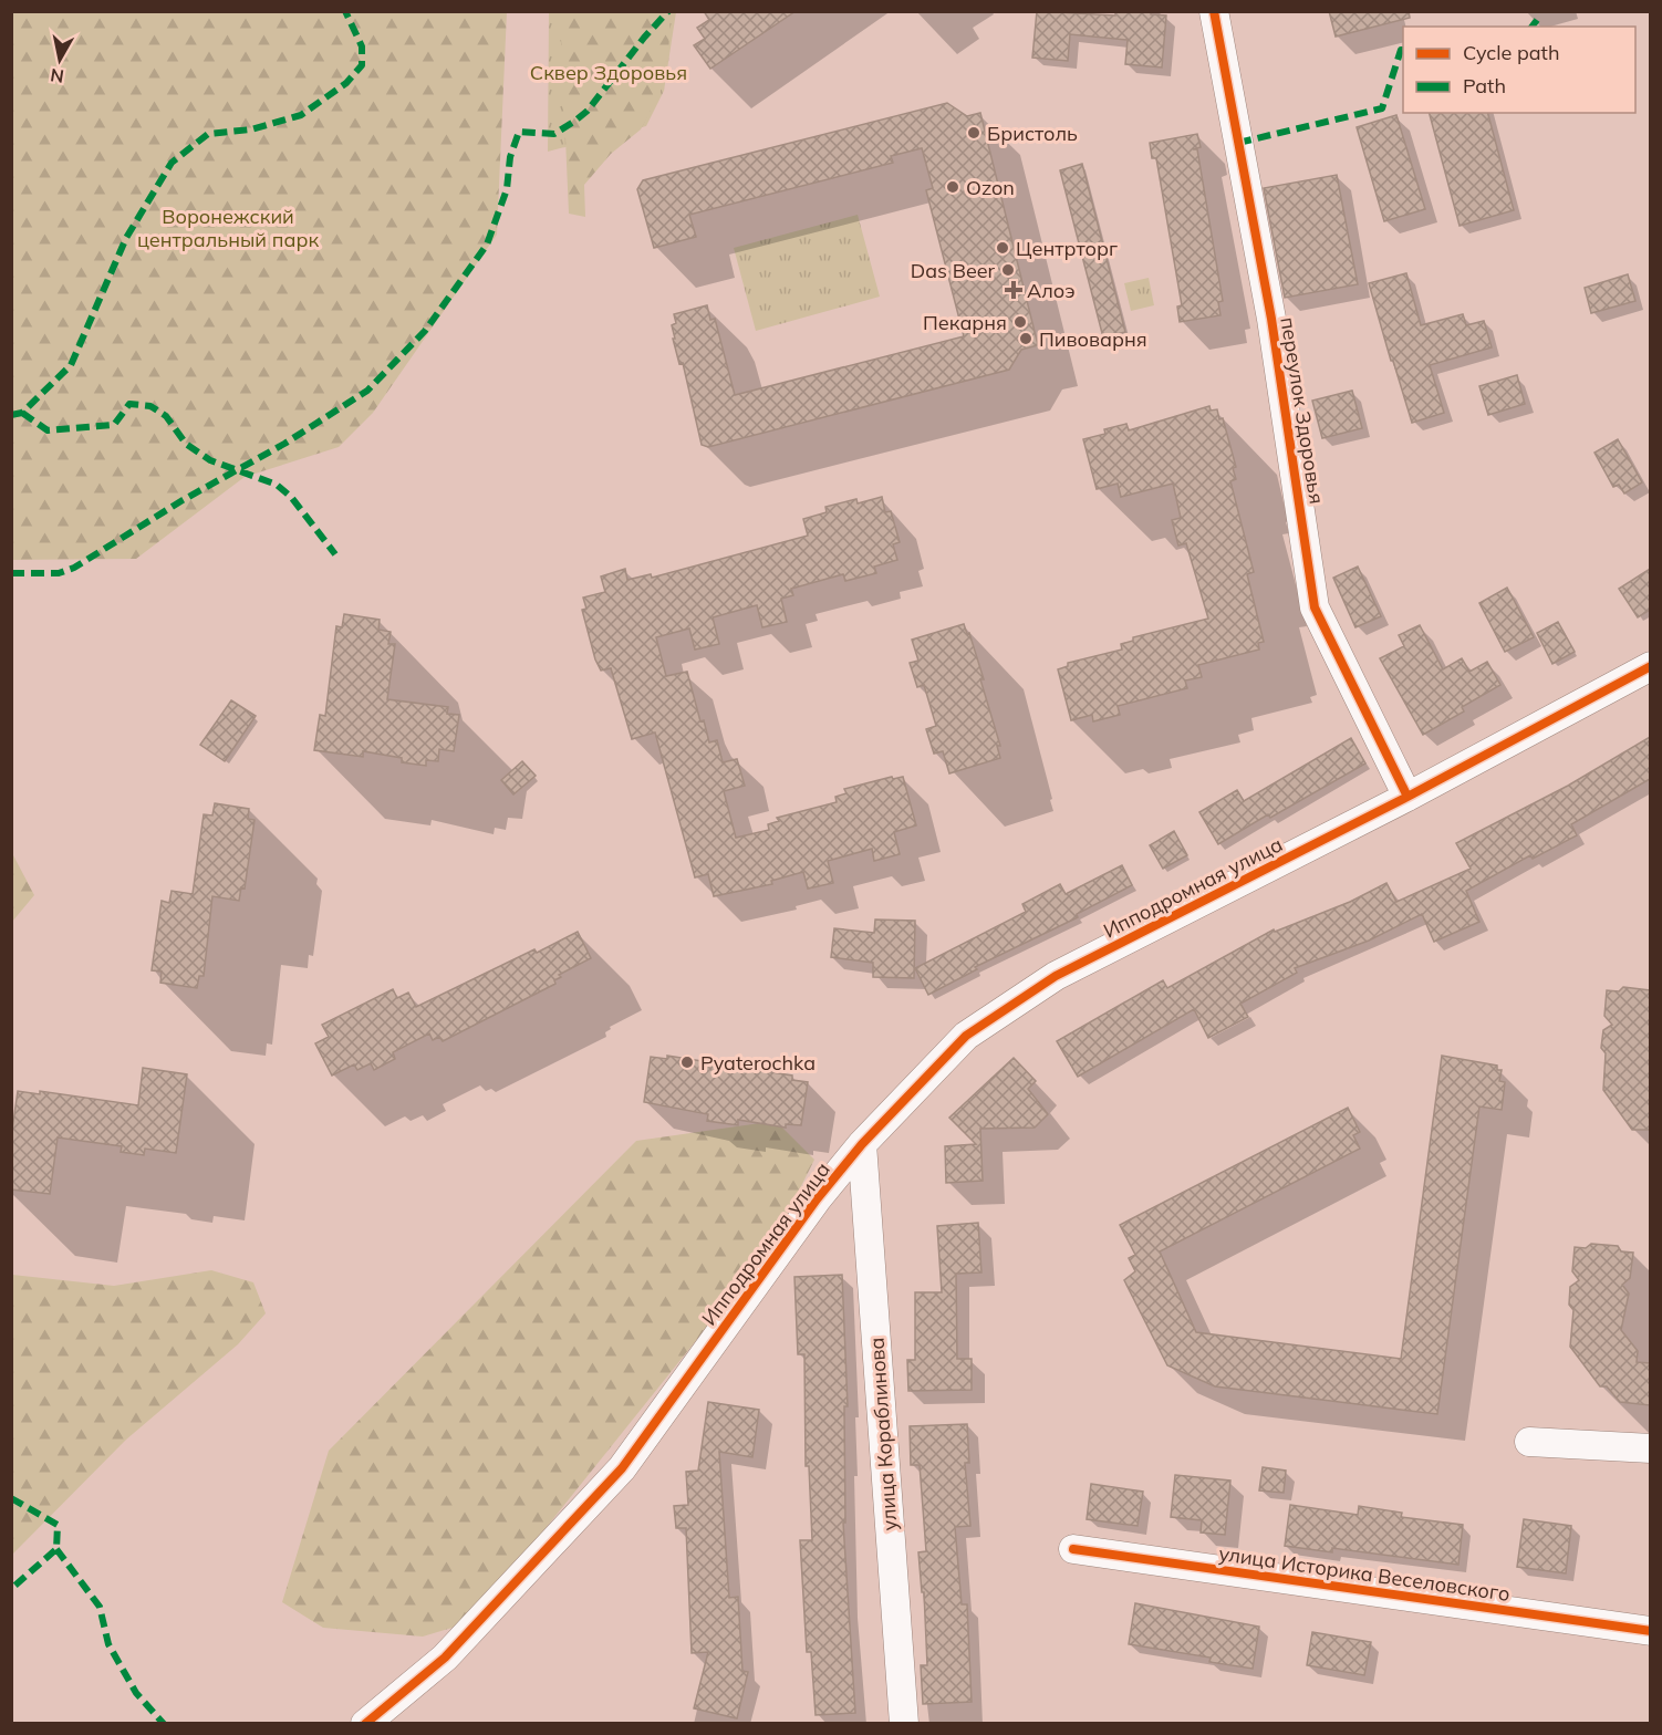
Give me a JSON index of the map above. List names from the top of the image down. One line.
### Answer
{"streets":{"street":["переулок Здоровья","Ипподромная улица","улица Кораблинова","улица Историка Веселовского"]},"crossings":[["переулок Здоровья","Ипподромная улица"],["Ипподромная улица","улица Кораблинова"]],"parks":["Сквер Здоровья","Воронежский центральный парк"],"places":{"other":["Бристоль","Ozon","Центрторг","Das Beer","Пекарня","Пивоварня","Pyaterochka"],"health":["Алоэ"]},"legend":["Cycle path","Path"],"north":"bottom"}
